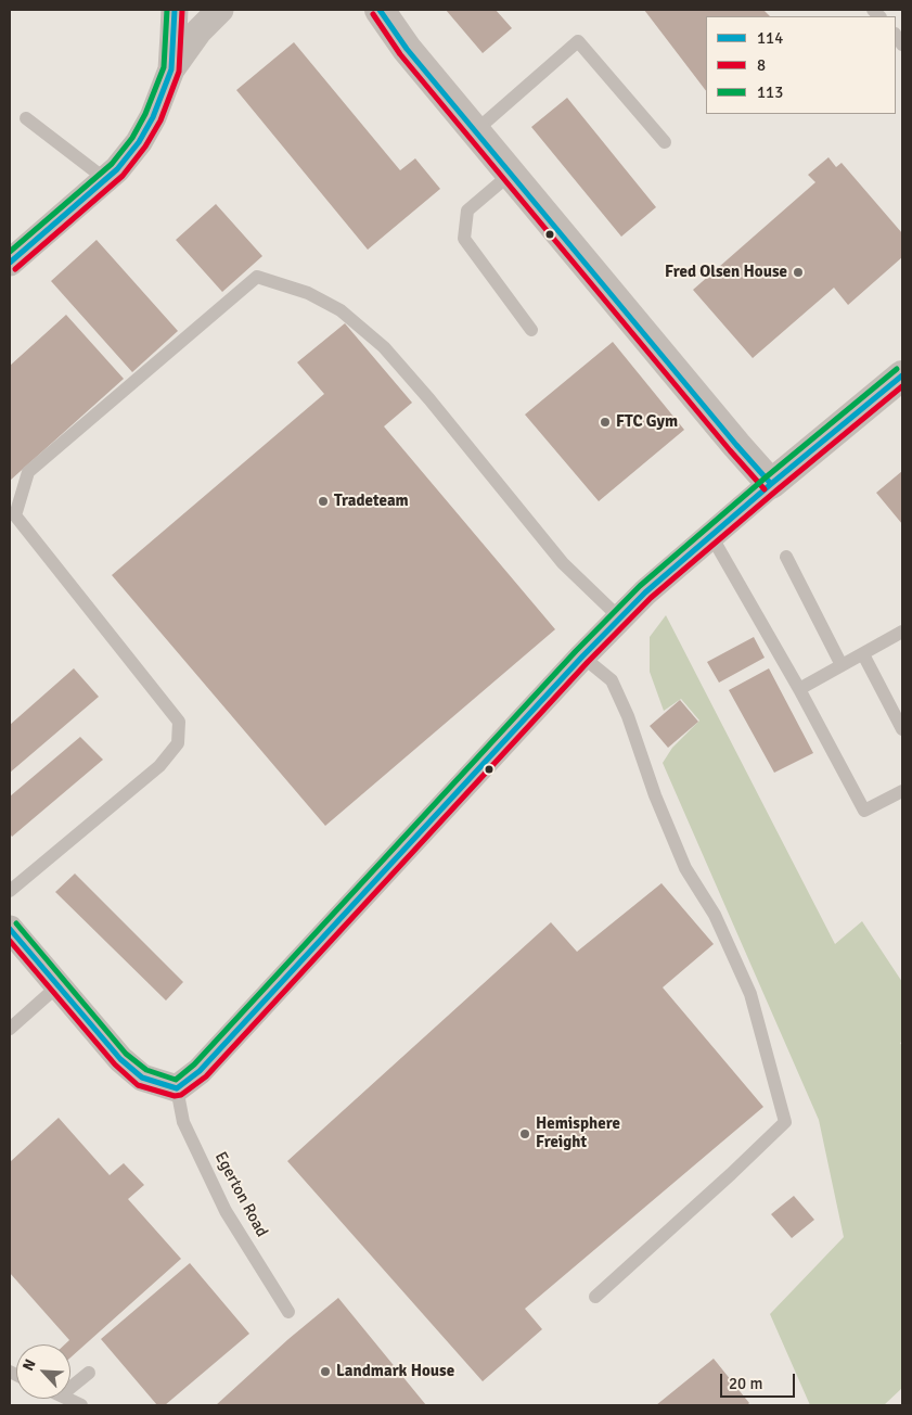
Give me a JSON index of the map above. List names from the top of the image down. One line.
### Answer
{"streets":{"lane":["Egerton Road"]},"places":["Fred Olsen House","FTC Gym","Tradeteam","Hemisphere Freight","Landmark House"],"lines":["transit line 114","transit line 8","transit line 113"],"legend":["114","8","113"],"scale_bar":"20 m","north":"top left"}
